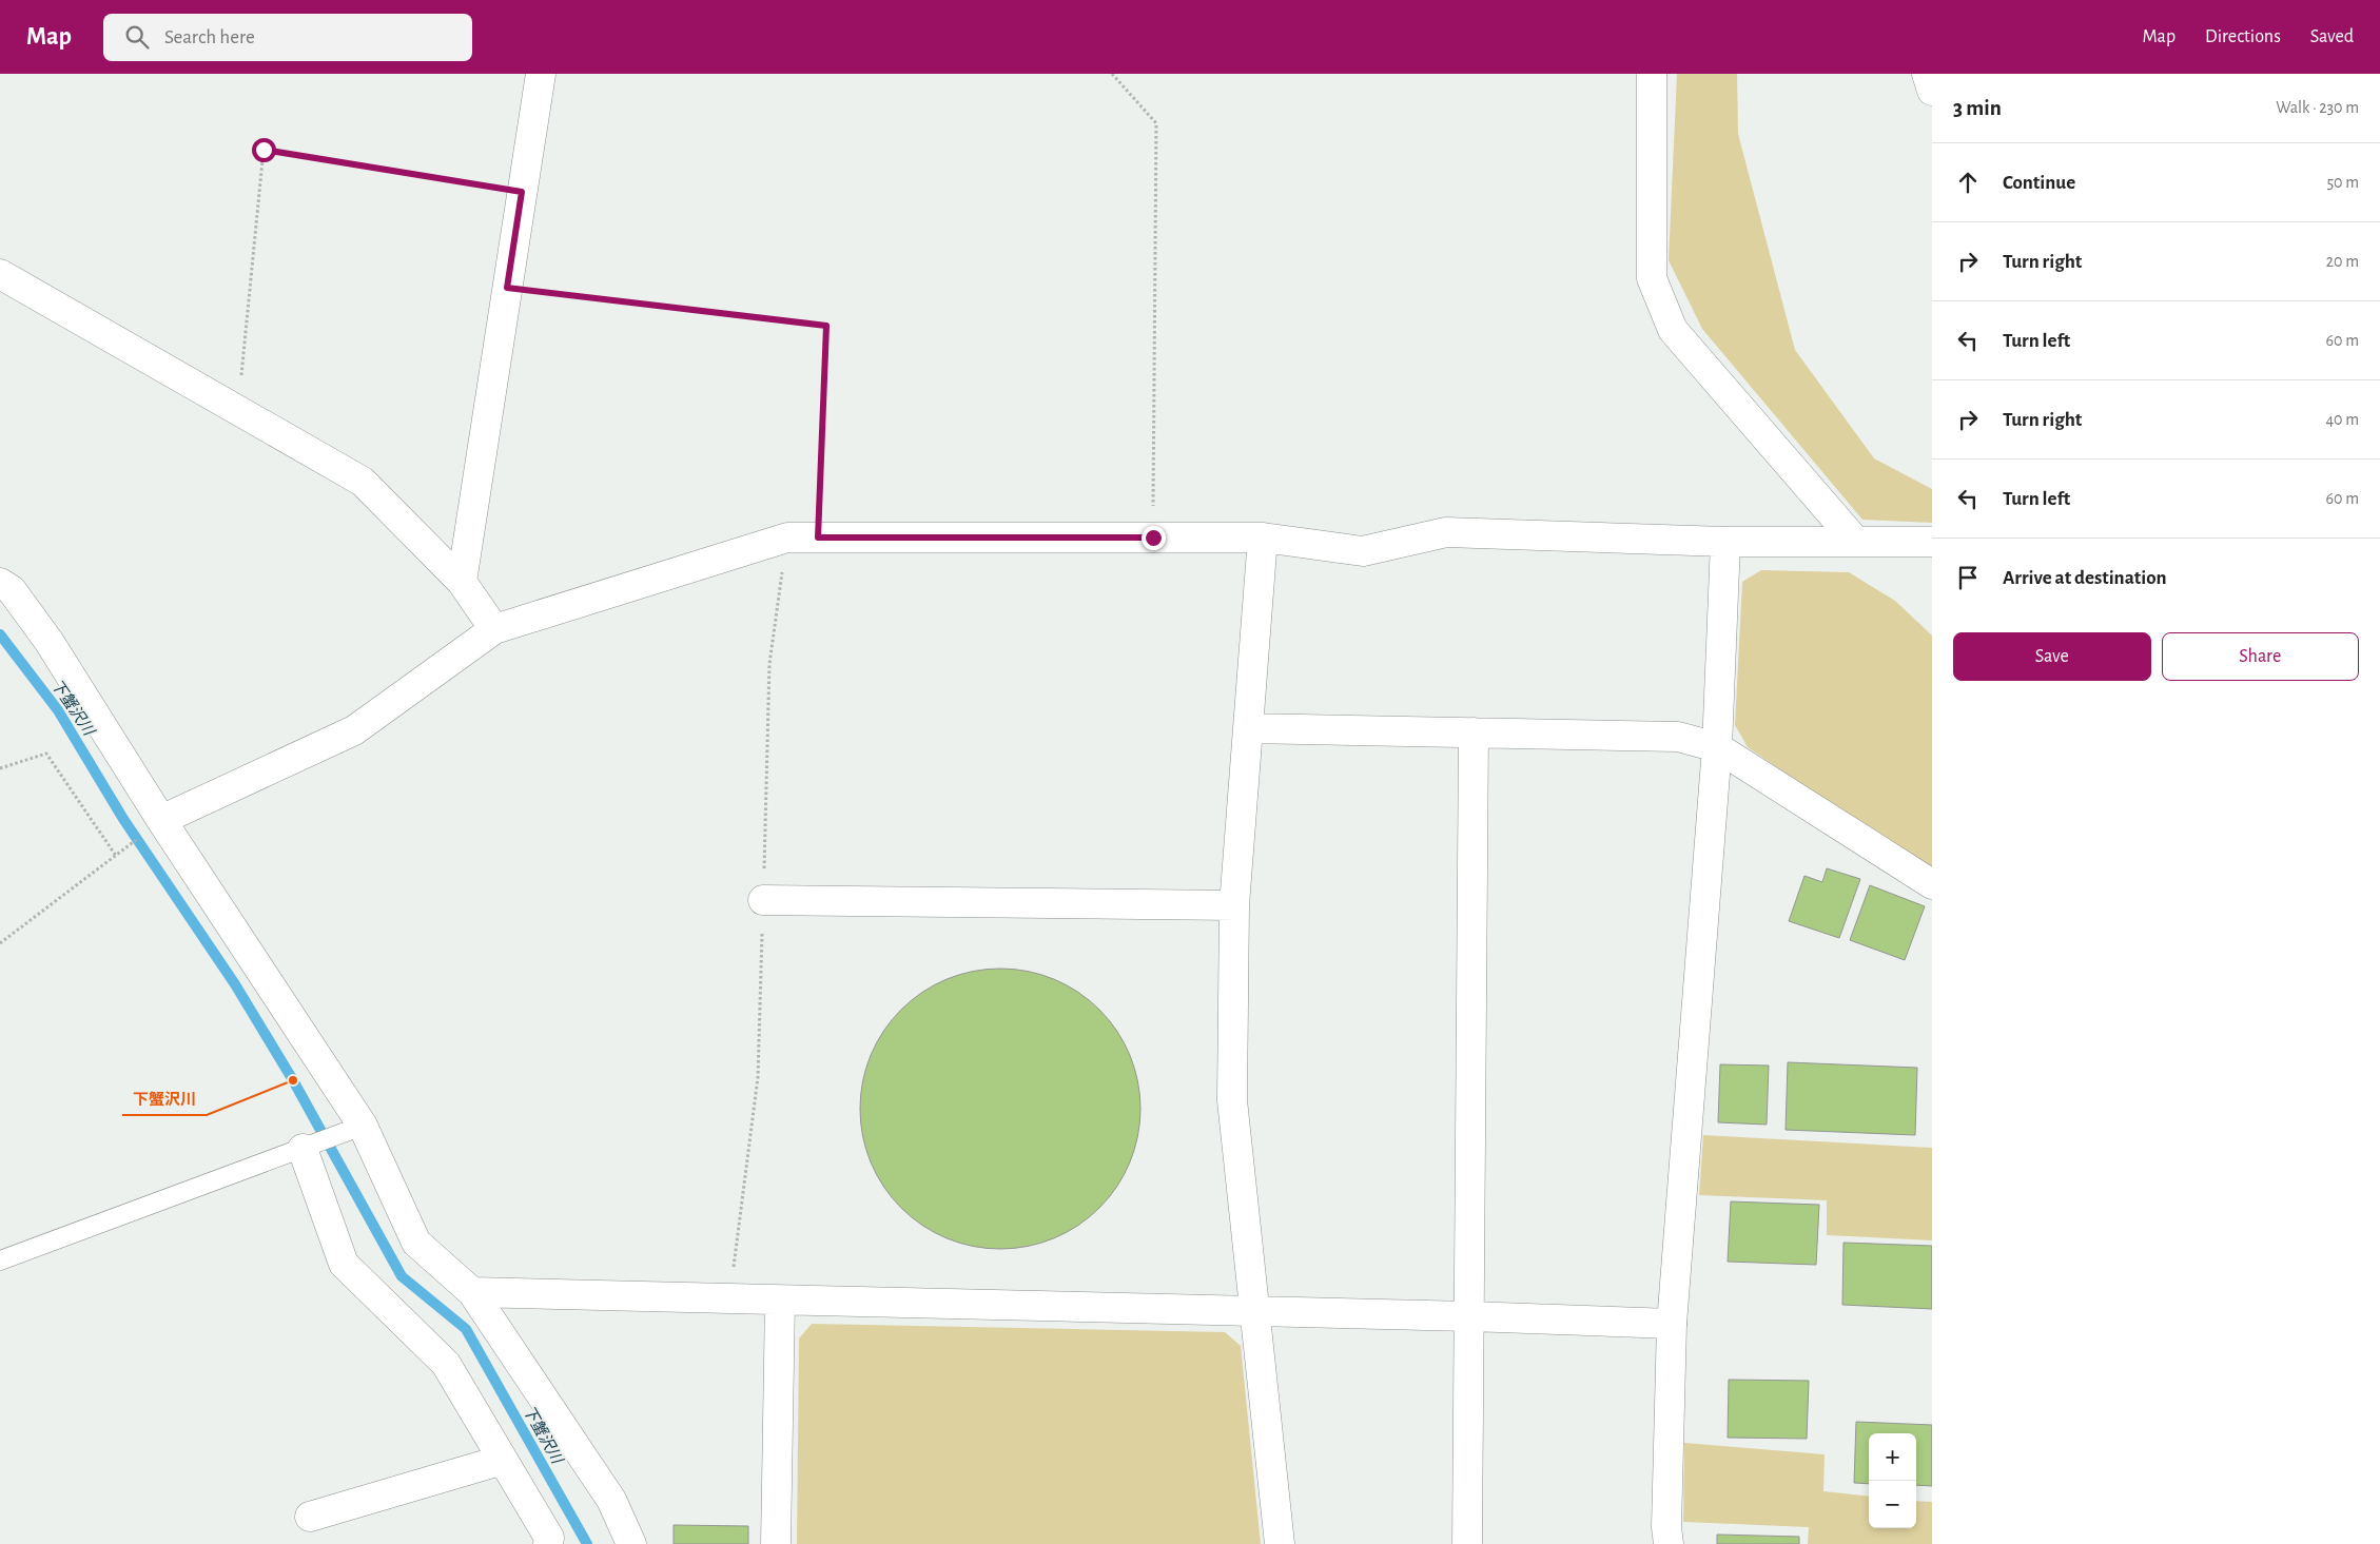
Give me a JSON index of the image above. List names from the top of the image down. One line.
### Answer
{"water":["下蟹沢川"],"places":["下蟹沢川"],"page":{"header":"Map","search":"Search here","nav":["Map","Directions","Saved"],"heading":["3 min","Walk · 230 m"],"list":[["Continue","50 m"],["Turn right","20 m"],["Turn left","60 m"],["Turn right","40 m"],["Turn left","60 m"],"Arrive at destination"],"buttons":["Save","Share"],"map_buttons":["+","−"]}}
